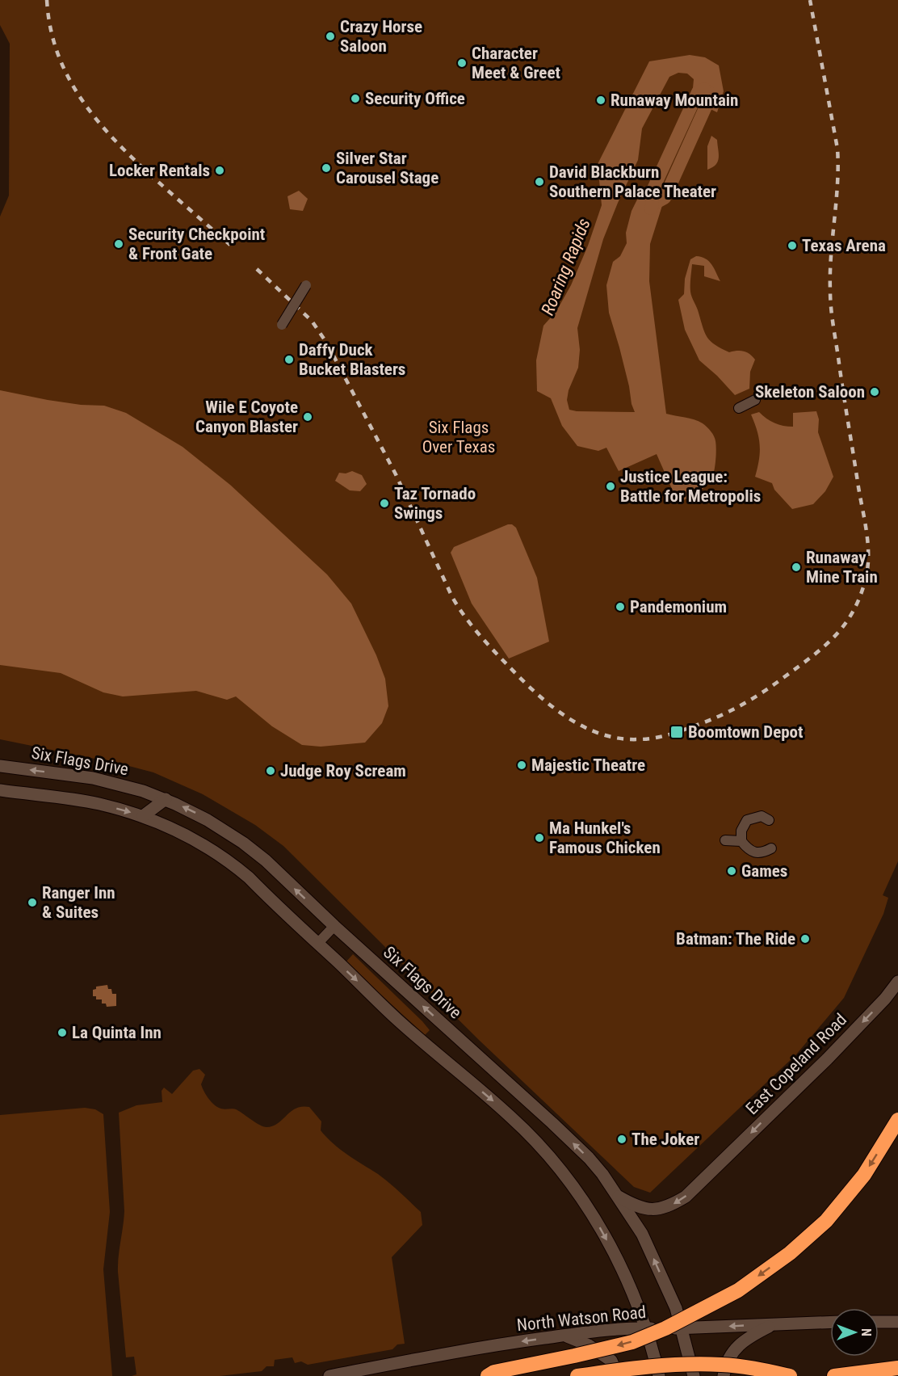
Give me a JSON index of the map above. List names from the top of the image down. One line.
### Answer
{"streets":{"street":["Six Flags Drive","East Copeland Road","North Watson Road"]},"crossings":[["Six Flags Drive","East Copeland Road"],["Six Flags Drive","North Watson Road"]],"one_way":["East Copeland Road","North Watson Road"],"water":["Roaring Rapids"],"parks":["Six Flags Over Texas"],"places":{"other":["Crazy Horse Saloon","Character Meet & Greet","Security Office","Runaway Mountain","Silver Star Carousel Stage","Locker Rentals","David Blackburn Southern Palace Theater","Security Checkpoint & Front Gate","Texas Arena","Daffy Duck Bucket Blasters","Skeleton Saloon","Wile E Coyote Canyon Blaster","Justice League: Battle for Metropolis","Taz Tornado Swings","Runaway Mine Train","Pandemonium","Majestic Theatre","Judge Roy Scream","Ma Hunkel's Famous Chicken","Games","Ranger Inn & Suites","Batman: The Ride","La Quinta Inn","The Joker"],"transit":["Boomtown Depot"]},"north":"right"}
